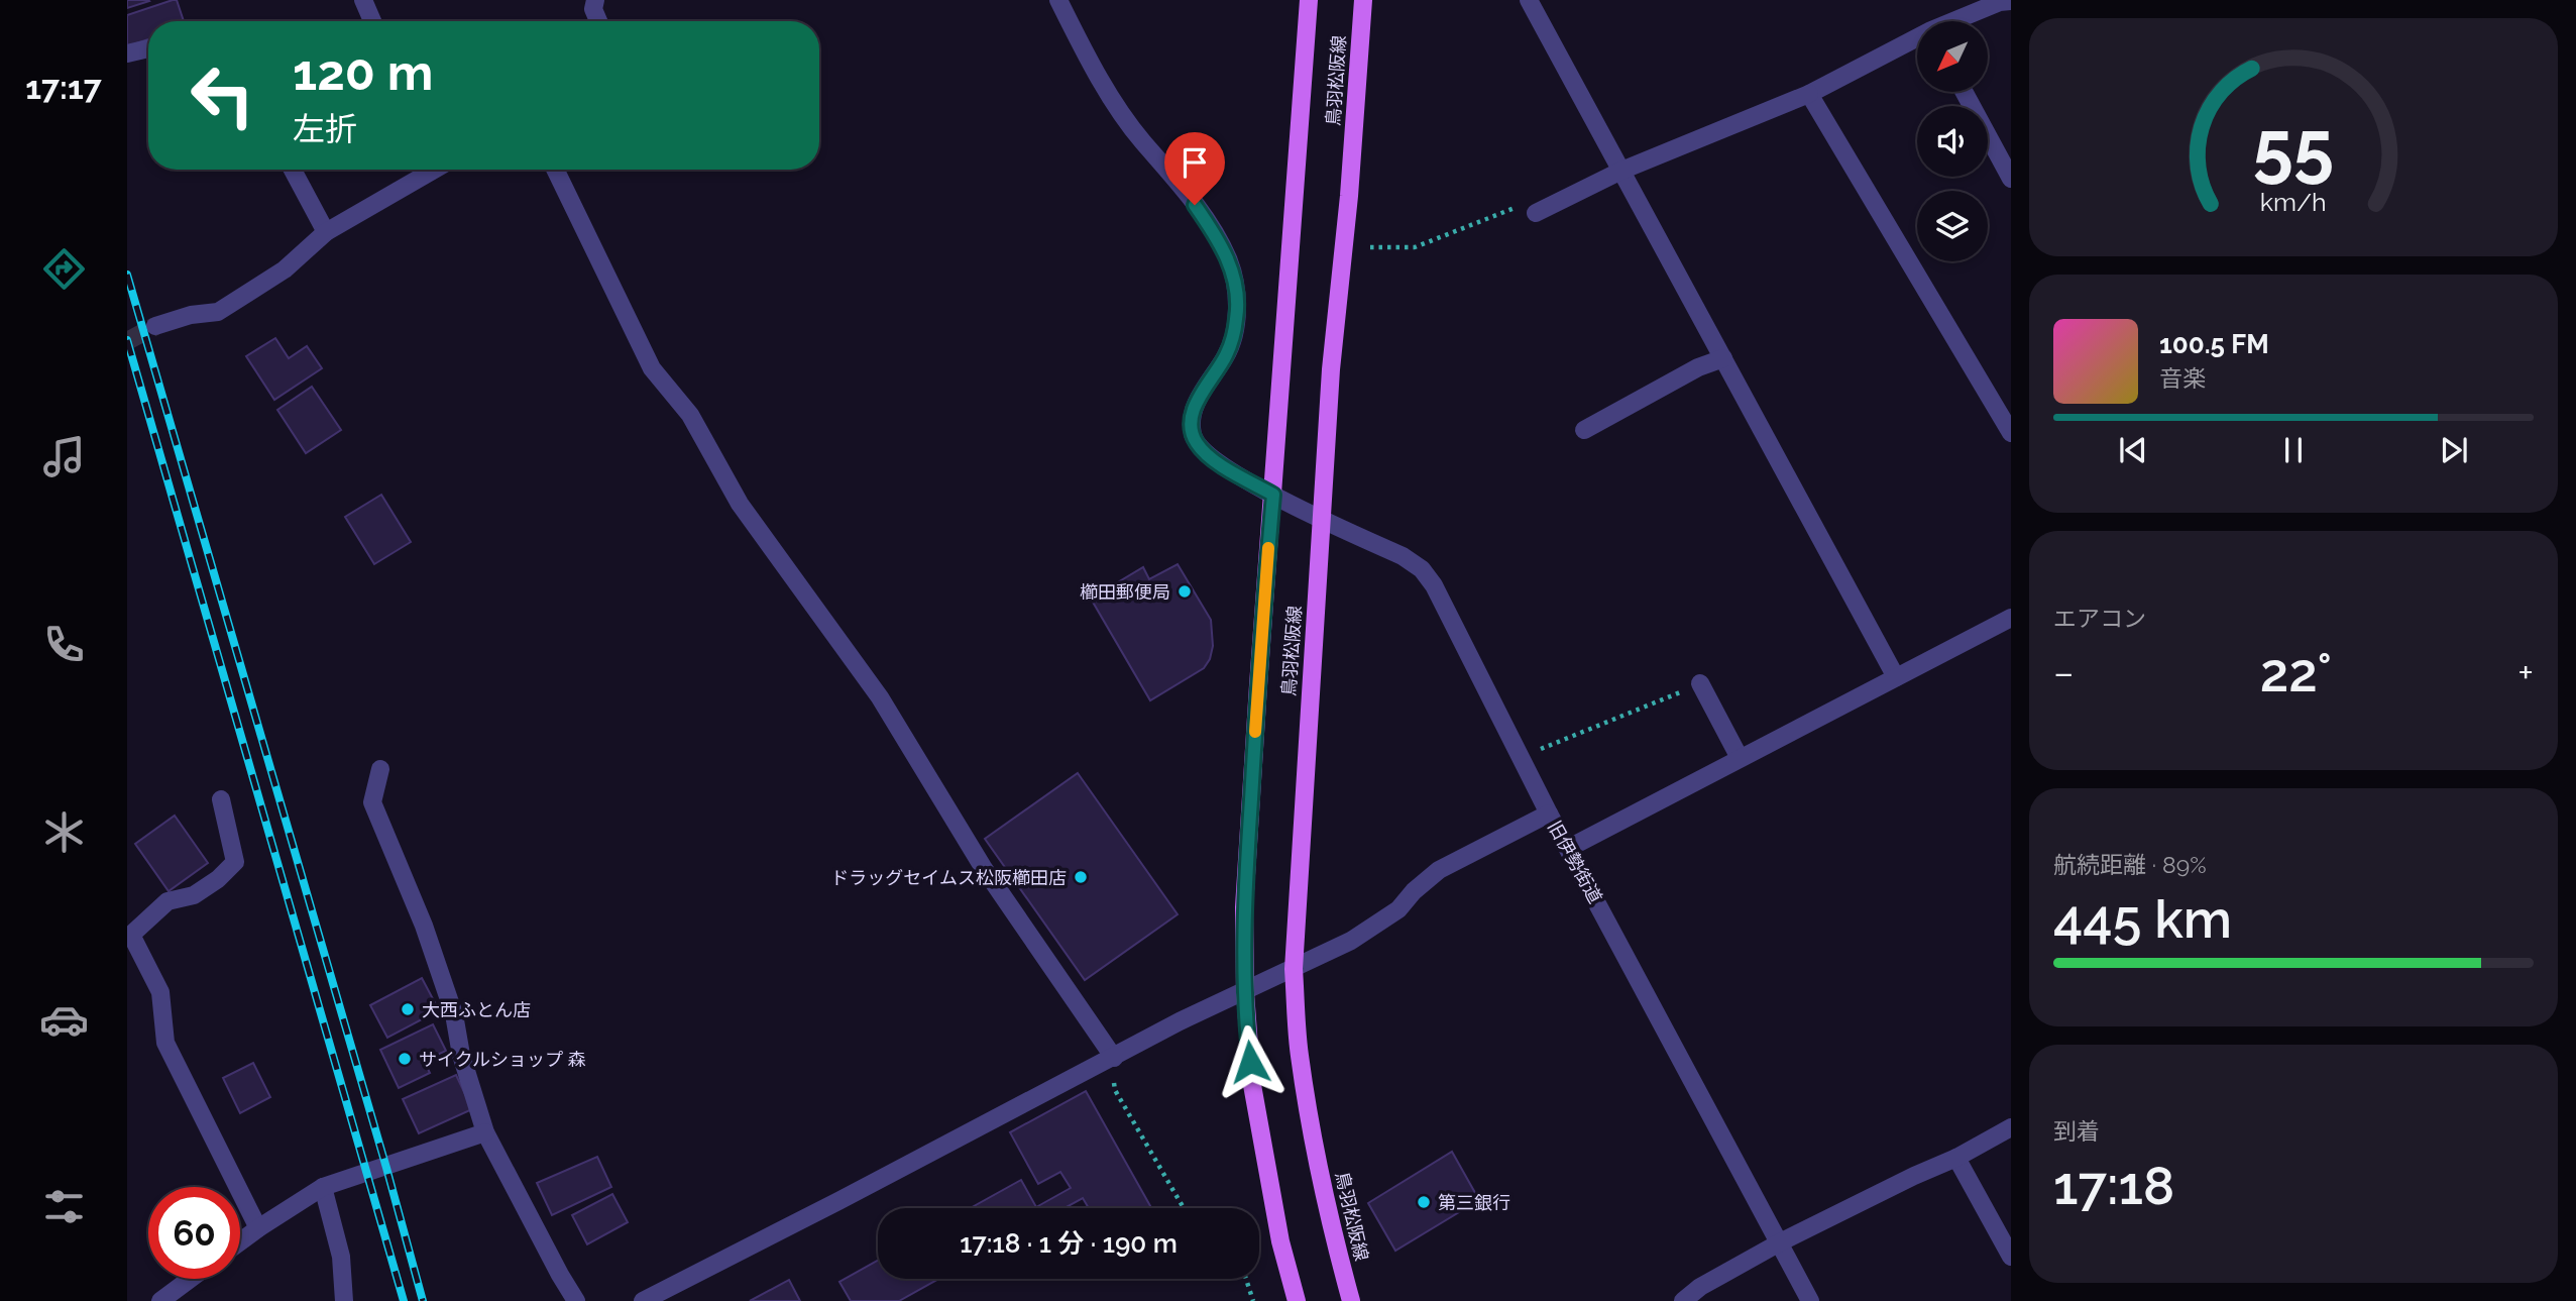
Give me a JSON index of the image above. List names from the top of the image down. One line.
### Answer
{"streets":{"main road":["鳥羽松阪線"],"street":["旧伊勢街道"]},"crossings":[["鳥羽松阪線","旧伊勢街道"]],"places":["櫛田郵便局","ドラッグセイムス松阪櫛田店","大西ふとん店","サイクルショップ 森","第三銀行"],"north":"bottom left","page":{"tabs":"17:17","turn":["120 m","左折"],"song":["100.5 FM","音楽"],"tile":["エアコン",["航続距離 · 89%","445 km"],["到着","17:18"]],"heat":["−","22°","+"],"limit":"60","trip":"17:18 · 1 分 · 190 m","gauge":["55","km/h"]}}
